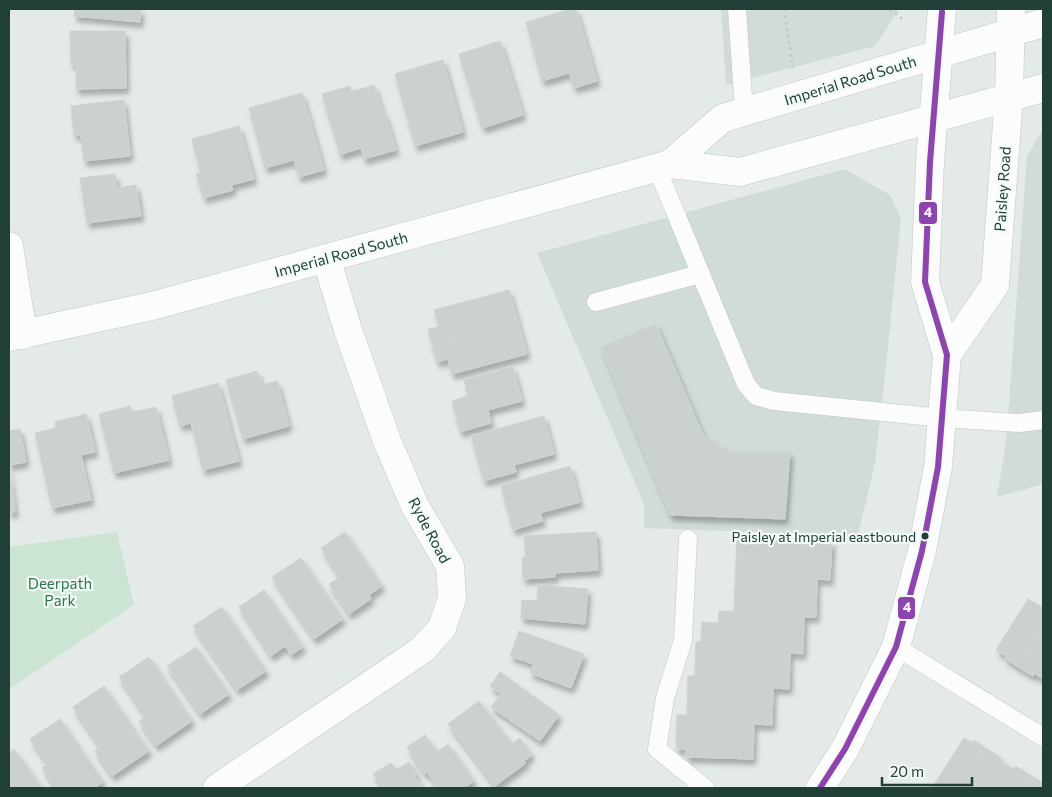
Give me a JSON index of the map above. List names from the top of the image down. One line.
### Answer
{"streets":{"street":["Imperial Road South","Paisley Road","Ryde Road"]},"crossings":[["Imperial Road South","Paisley Road"],["Imperial Road South","Ryde Road"]],"parks":["Deerpath Park"],"places":["Paisley at Imperial eastbound"],"lines":["transit line 4"],"scale_bar":"20 m"}
